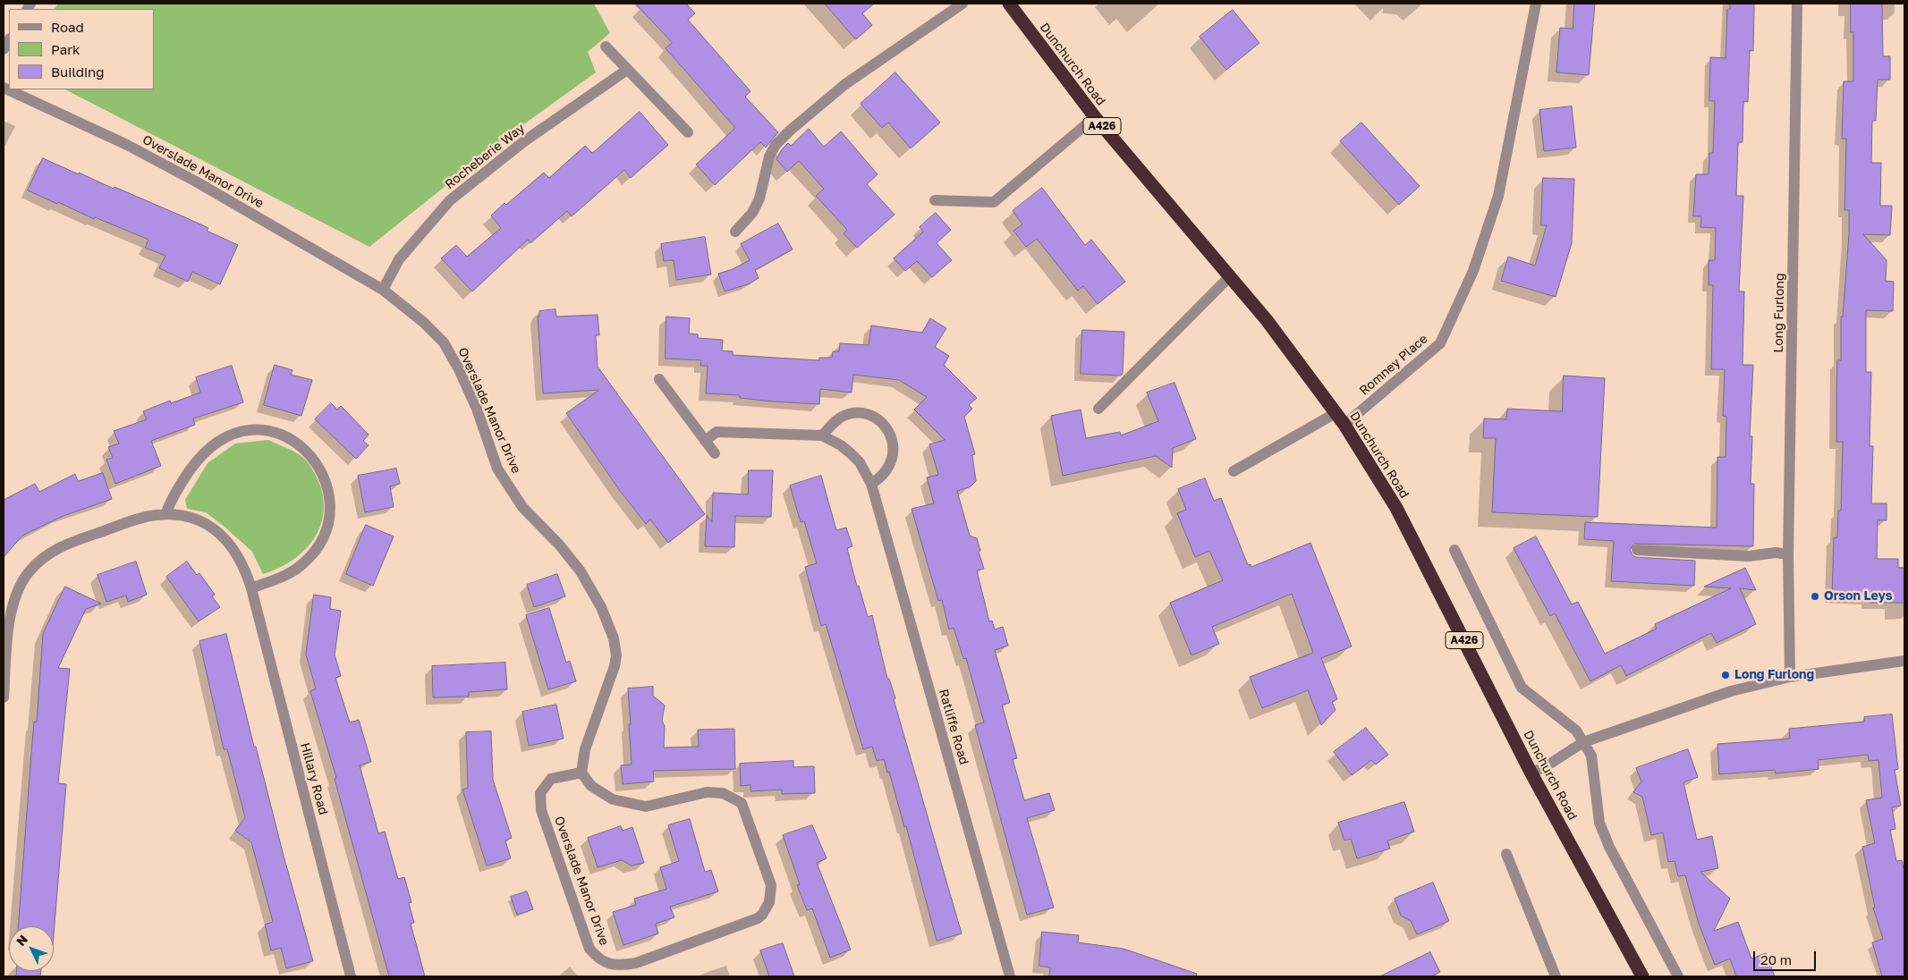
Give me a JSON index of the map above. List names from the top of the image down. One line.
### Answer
{"streets":{"highway":["Dunchurch Road","A426"],"street":["Rocheberie Way","Overslade Manor Drive","Long Furlong","Romney Place","Ratliffe Road","Hillary Road"]},"crossings":[["Dunchurch Road","Romney Place"],["Rocheberie Way","Overslade Manor Drive"]],"places":["Orson Leys","Long Furlong"],"legend":["Road","Park","Building"],"scale_bar":"20 m","north":"top left"}
